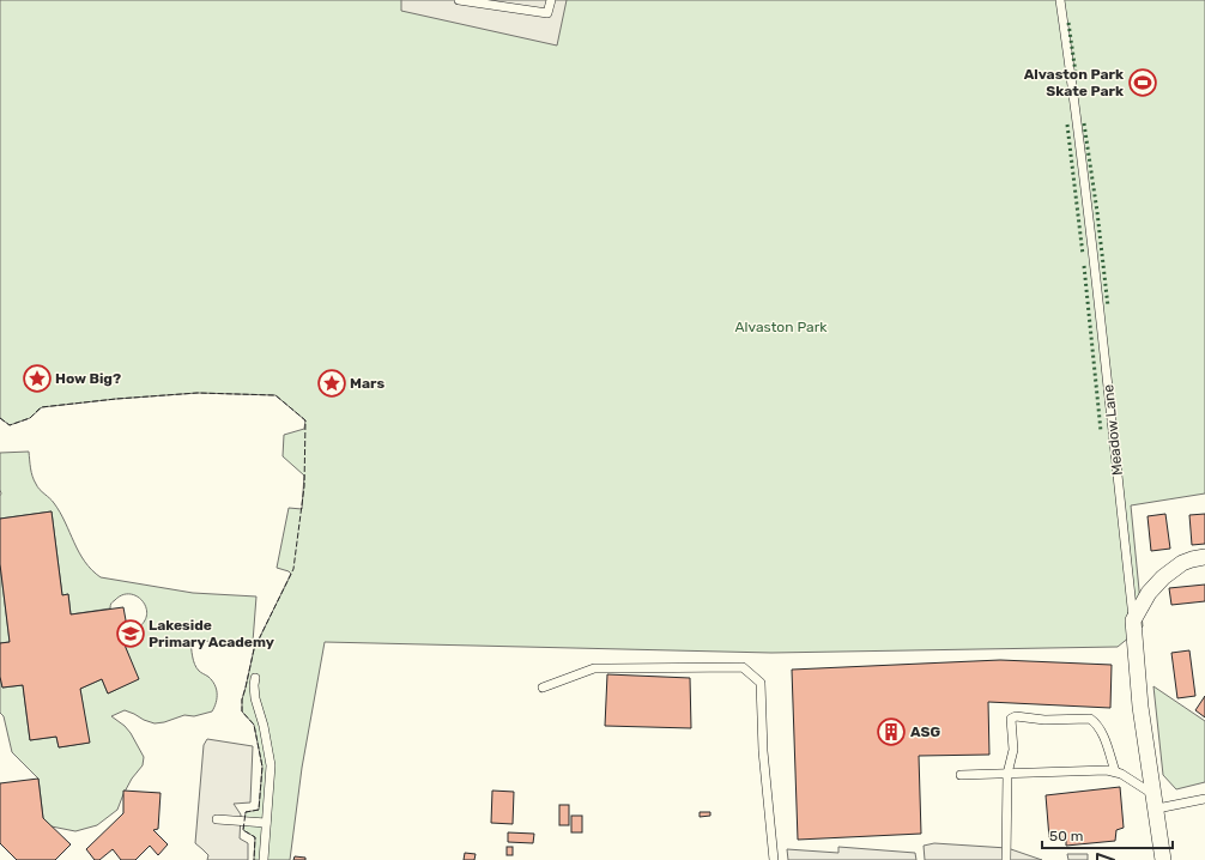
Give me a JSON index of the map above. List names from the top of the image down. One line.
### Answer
{"streets":{"street":["Meadow Lane"]},"parks":["Alvaston Park"],"places":{"sports":["Alvaston Park Skate Park"],"place":["How Big?","Mars"],"school or university":["Lakeside Primary Academy"],"building":["ASG"]},"scale_bar":"50 m"}
